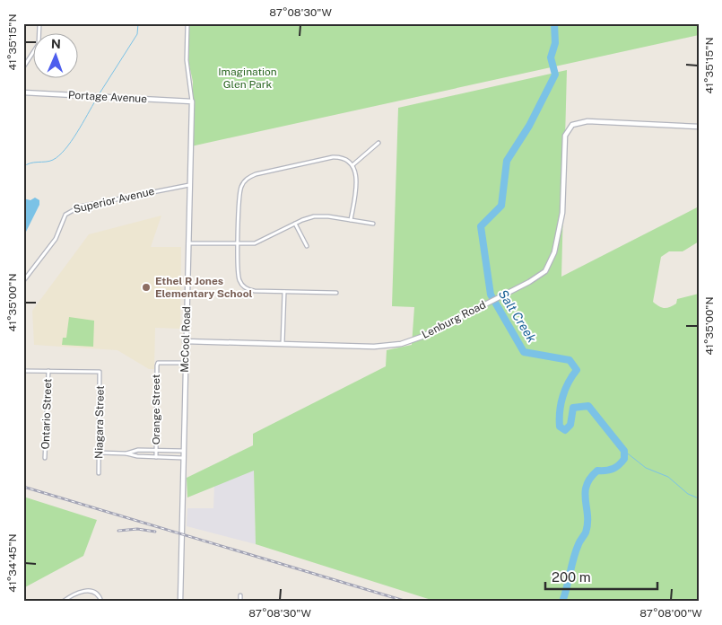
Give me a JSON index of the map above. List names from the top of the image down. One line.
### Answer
{"streets":{"street":["Portage Avenue","Superior Avenue","Lenburg Road","McCool Road","Orange Street","Ontario Street","Niagara Street"]},"crossings":[["Portage Avenue","McCool Road"],["Superior Avenue","McCool Road"],["Lenburg Road","McCool Road"],["McCool Road","Orange Street"],["Ontario Street","Niagara Street"]],"water":["Salt Creek"],"parks":["Imagination Glen Park"],"places":["Ethel R Jones Elementary School"],"scale_bar":"200 m","north":"top","coordinates":["87°08'30\"W","41°35'15\"N","41°35'00\"N","41°34'45\"N","87°08'00\"W"]}
